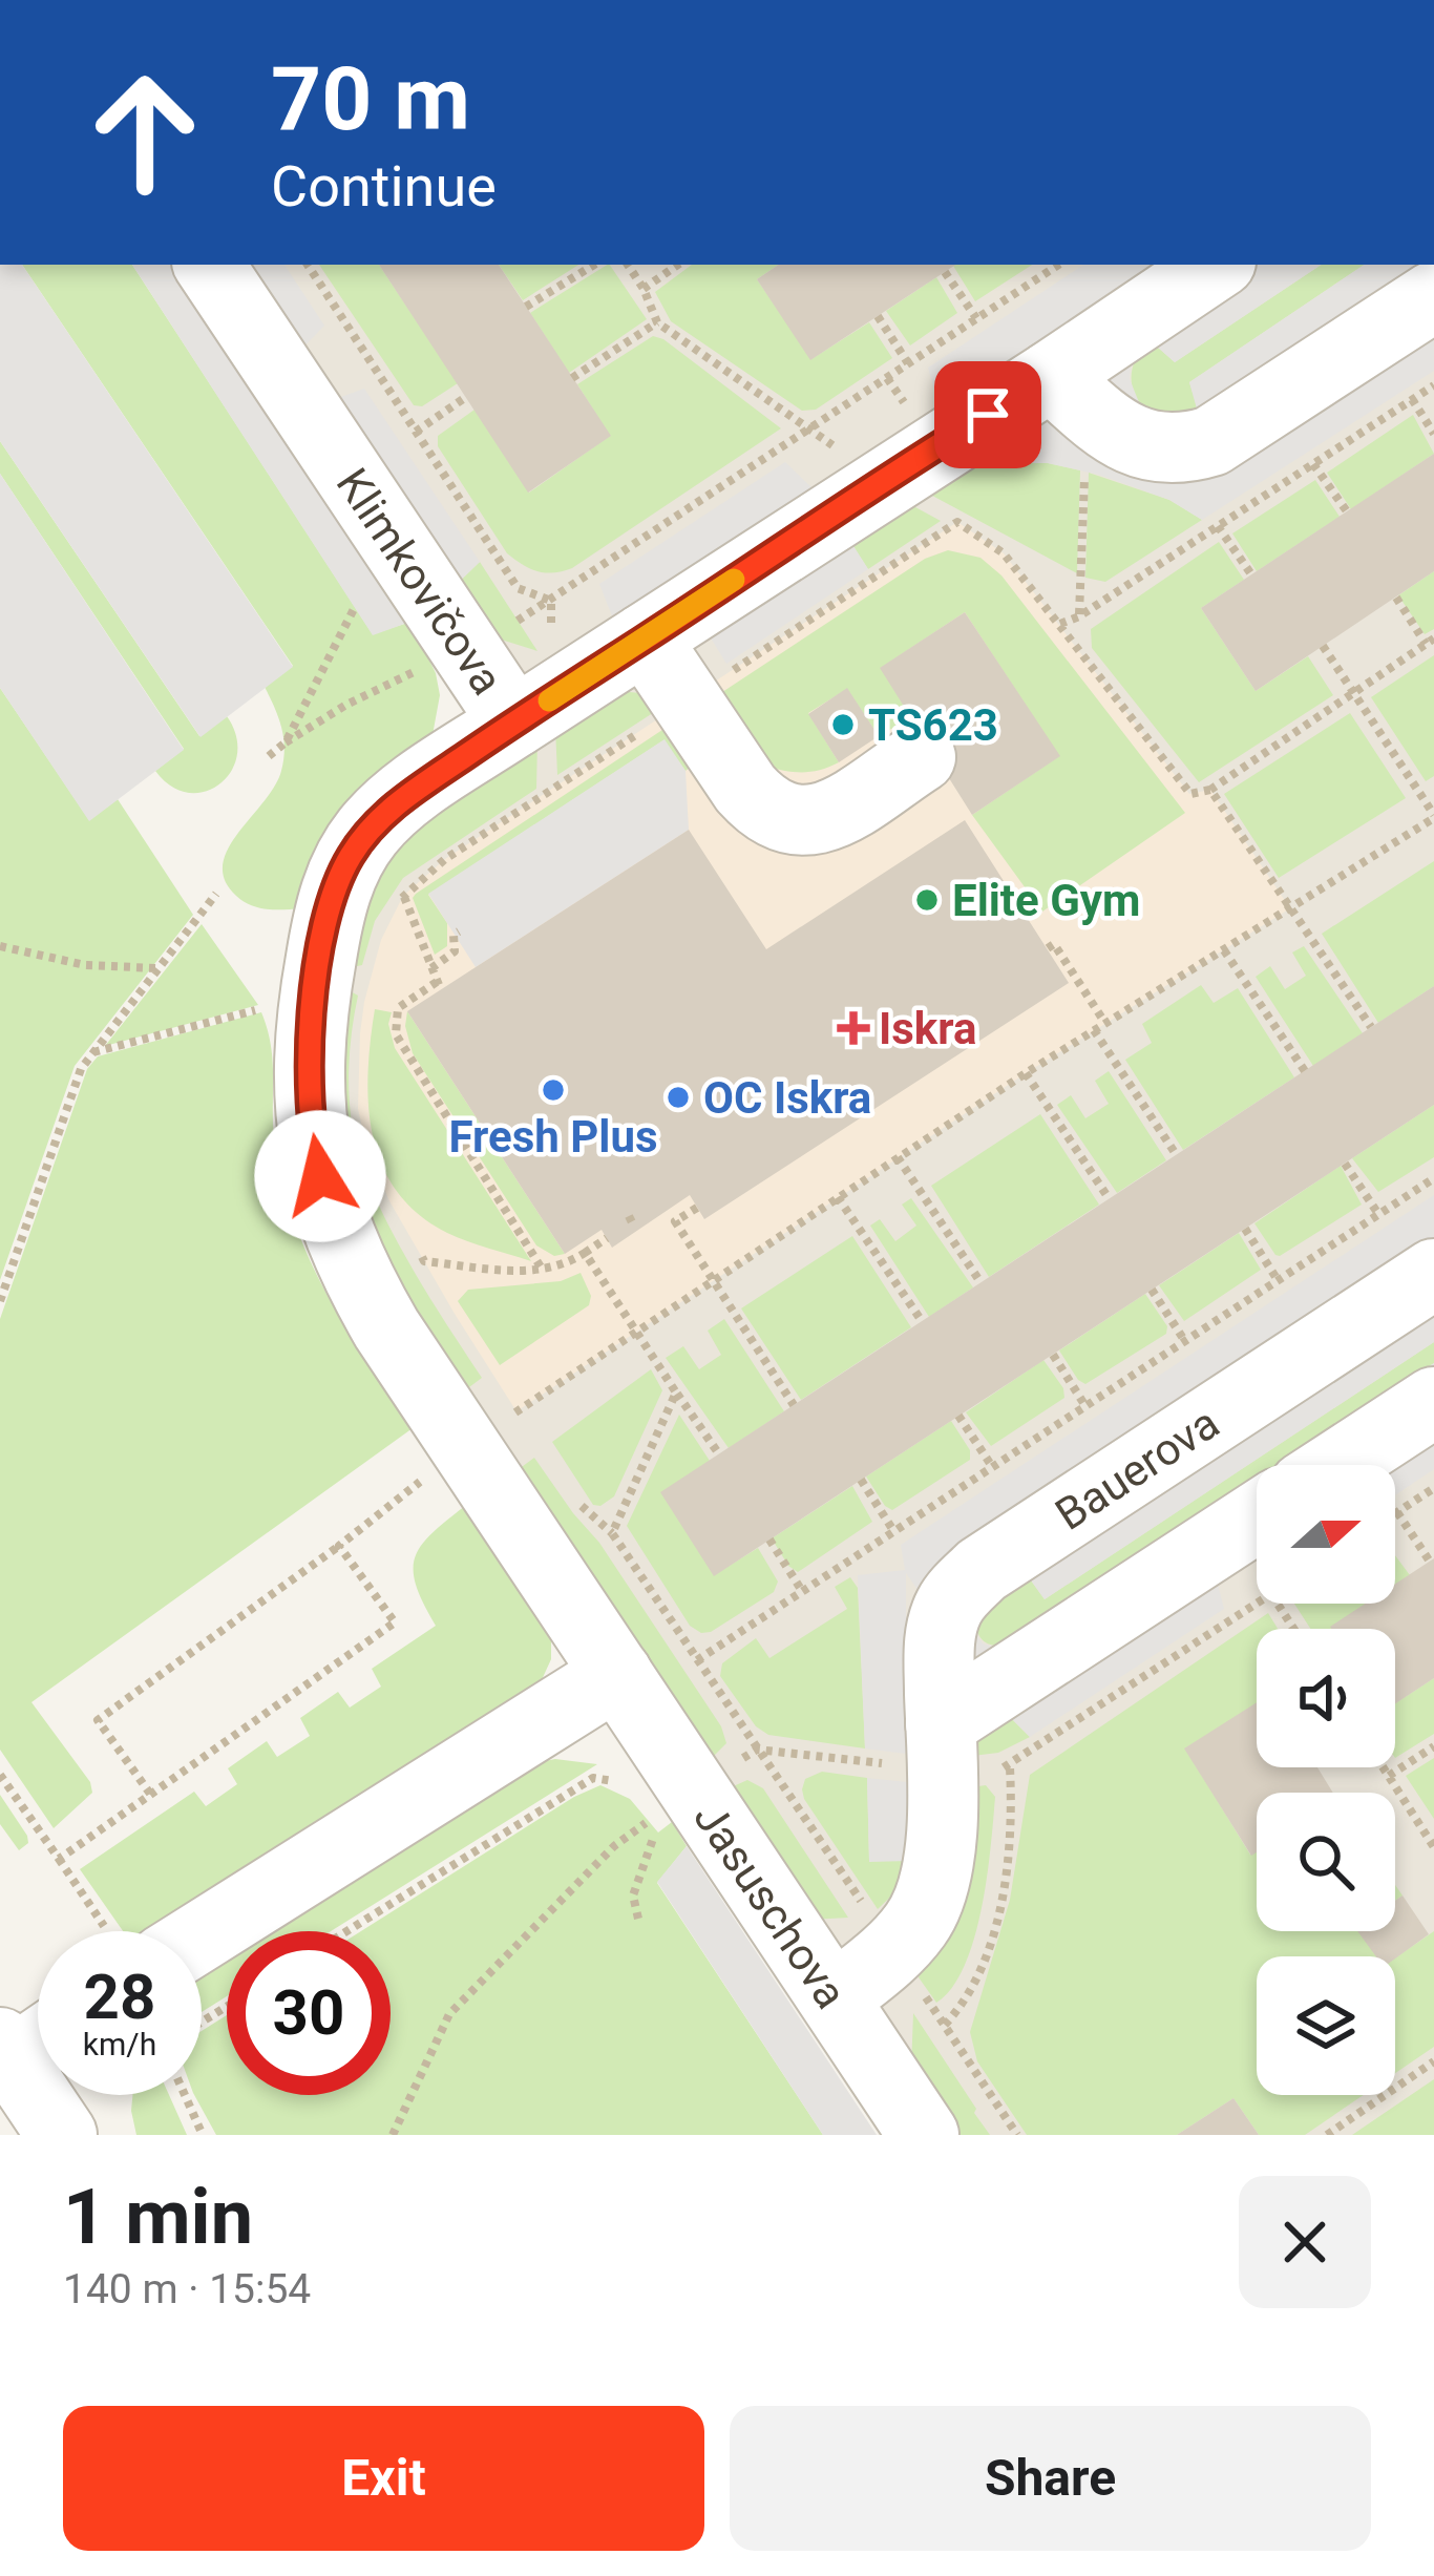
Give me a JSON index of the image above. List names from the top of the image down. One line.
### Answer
{"streets":{"street":["Klimkovičova","Bauerova","Jasuschova"]},"crossings":[["Klimkovičova","Jasuschova"],["Bauerova","Jasuschova"]],"places":{"other":["TS623","Elite Gym","Fresh Plus","OC Iskra"],"health":["Iskra"]},"north":"right","page":{"turn":["70 m","Continue"],"speed":"28 km/h","limit":"30","heading":["1 min","140 m · 15:54"],"buttons":["Exit","Share"]}}
